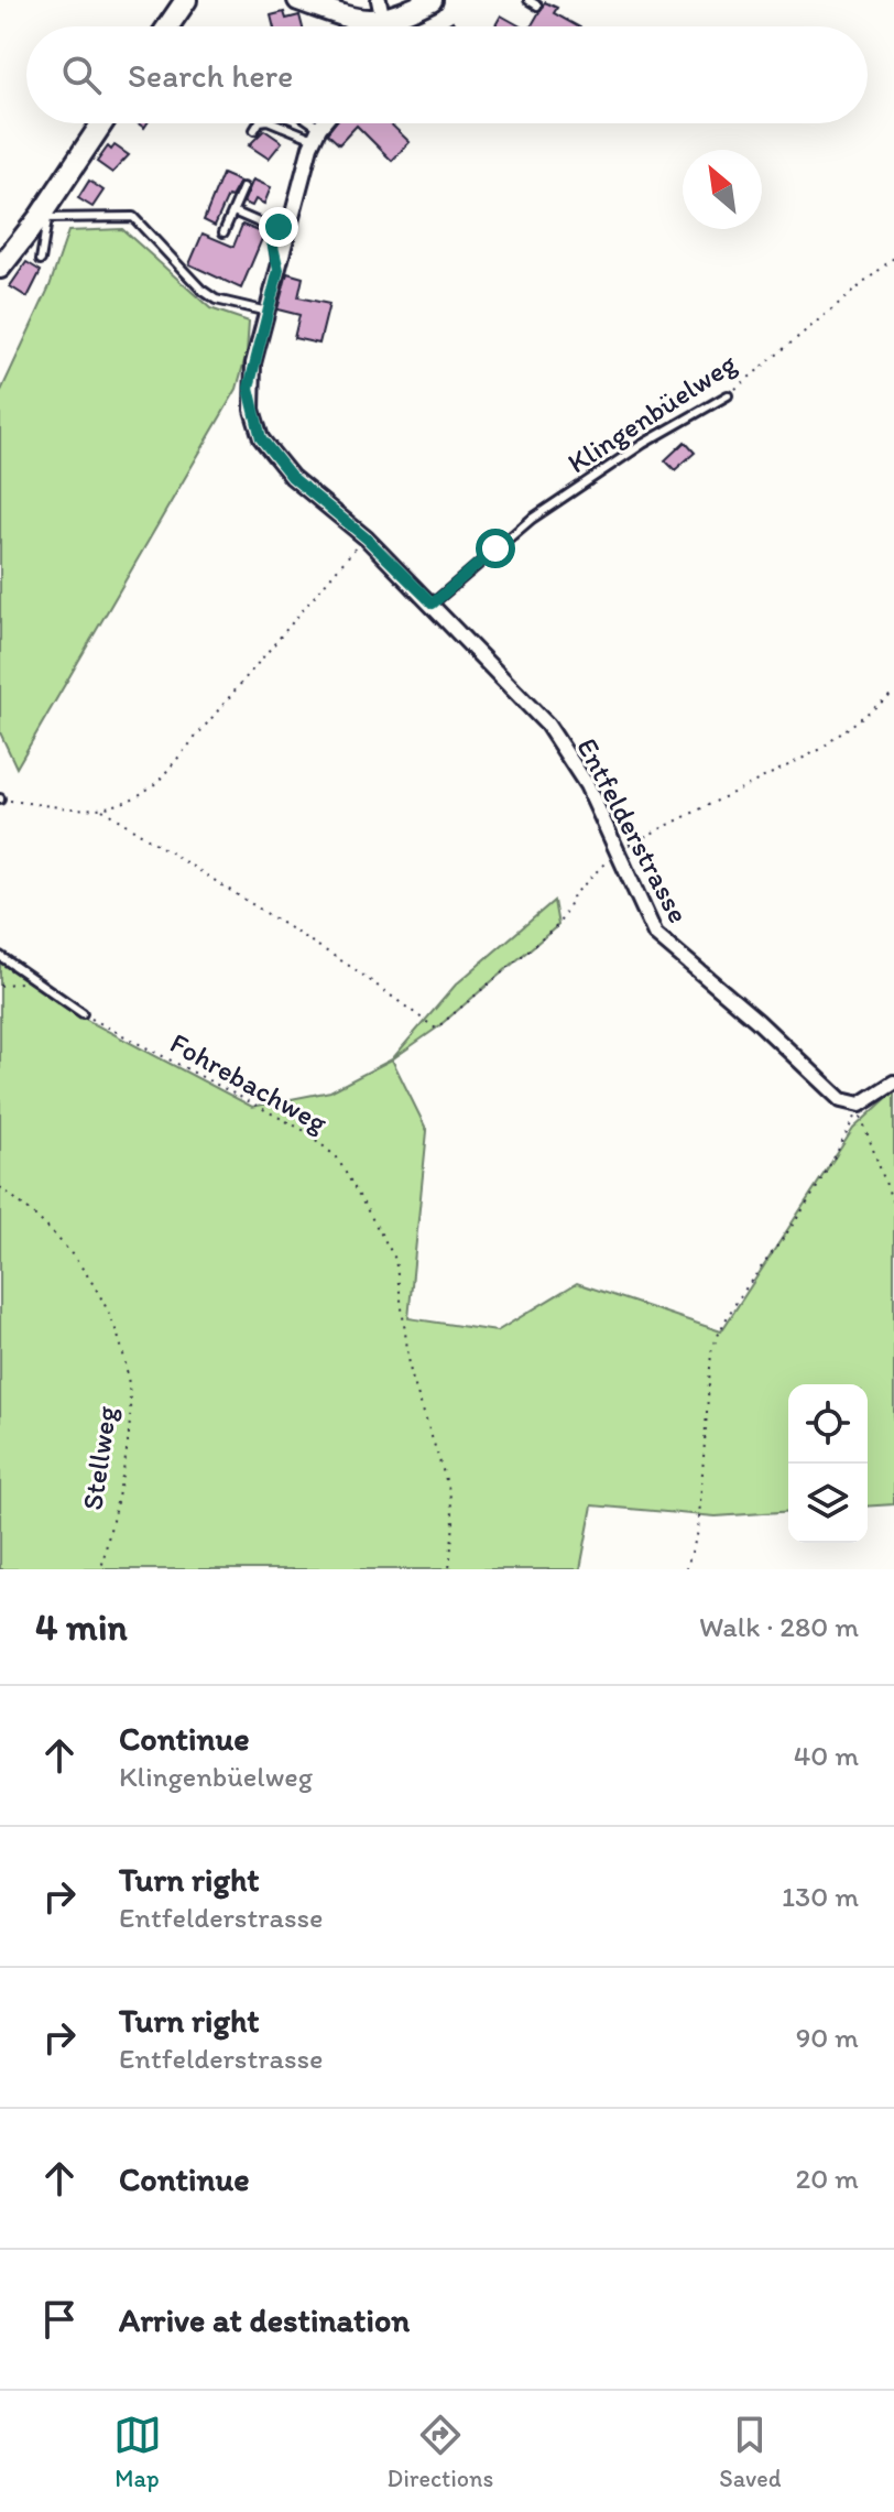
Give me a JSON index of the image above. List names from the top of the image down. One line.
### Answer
{"streets":{"street":["Entfelderstrasse"],"lane":["Klingenbüelweg"],"path":["Fohrebachweg","Stellweg"]},"crossings":[["Klingenbüelweg","Entfelderstrasse"]],"north":"top left","page":{"search":"Search here","heading":["4 min","Walk · 280 m"],"list":[["Continue","Klingenbüelweg","40 m"],["Turn right","Entfelderstrasse","130 m"],["Turn right","Entfelderstrasse","90 m"],["Continue","20 m"],"Arrive at destination"],"nav":["Map","Directions","Saved"]}}
